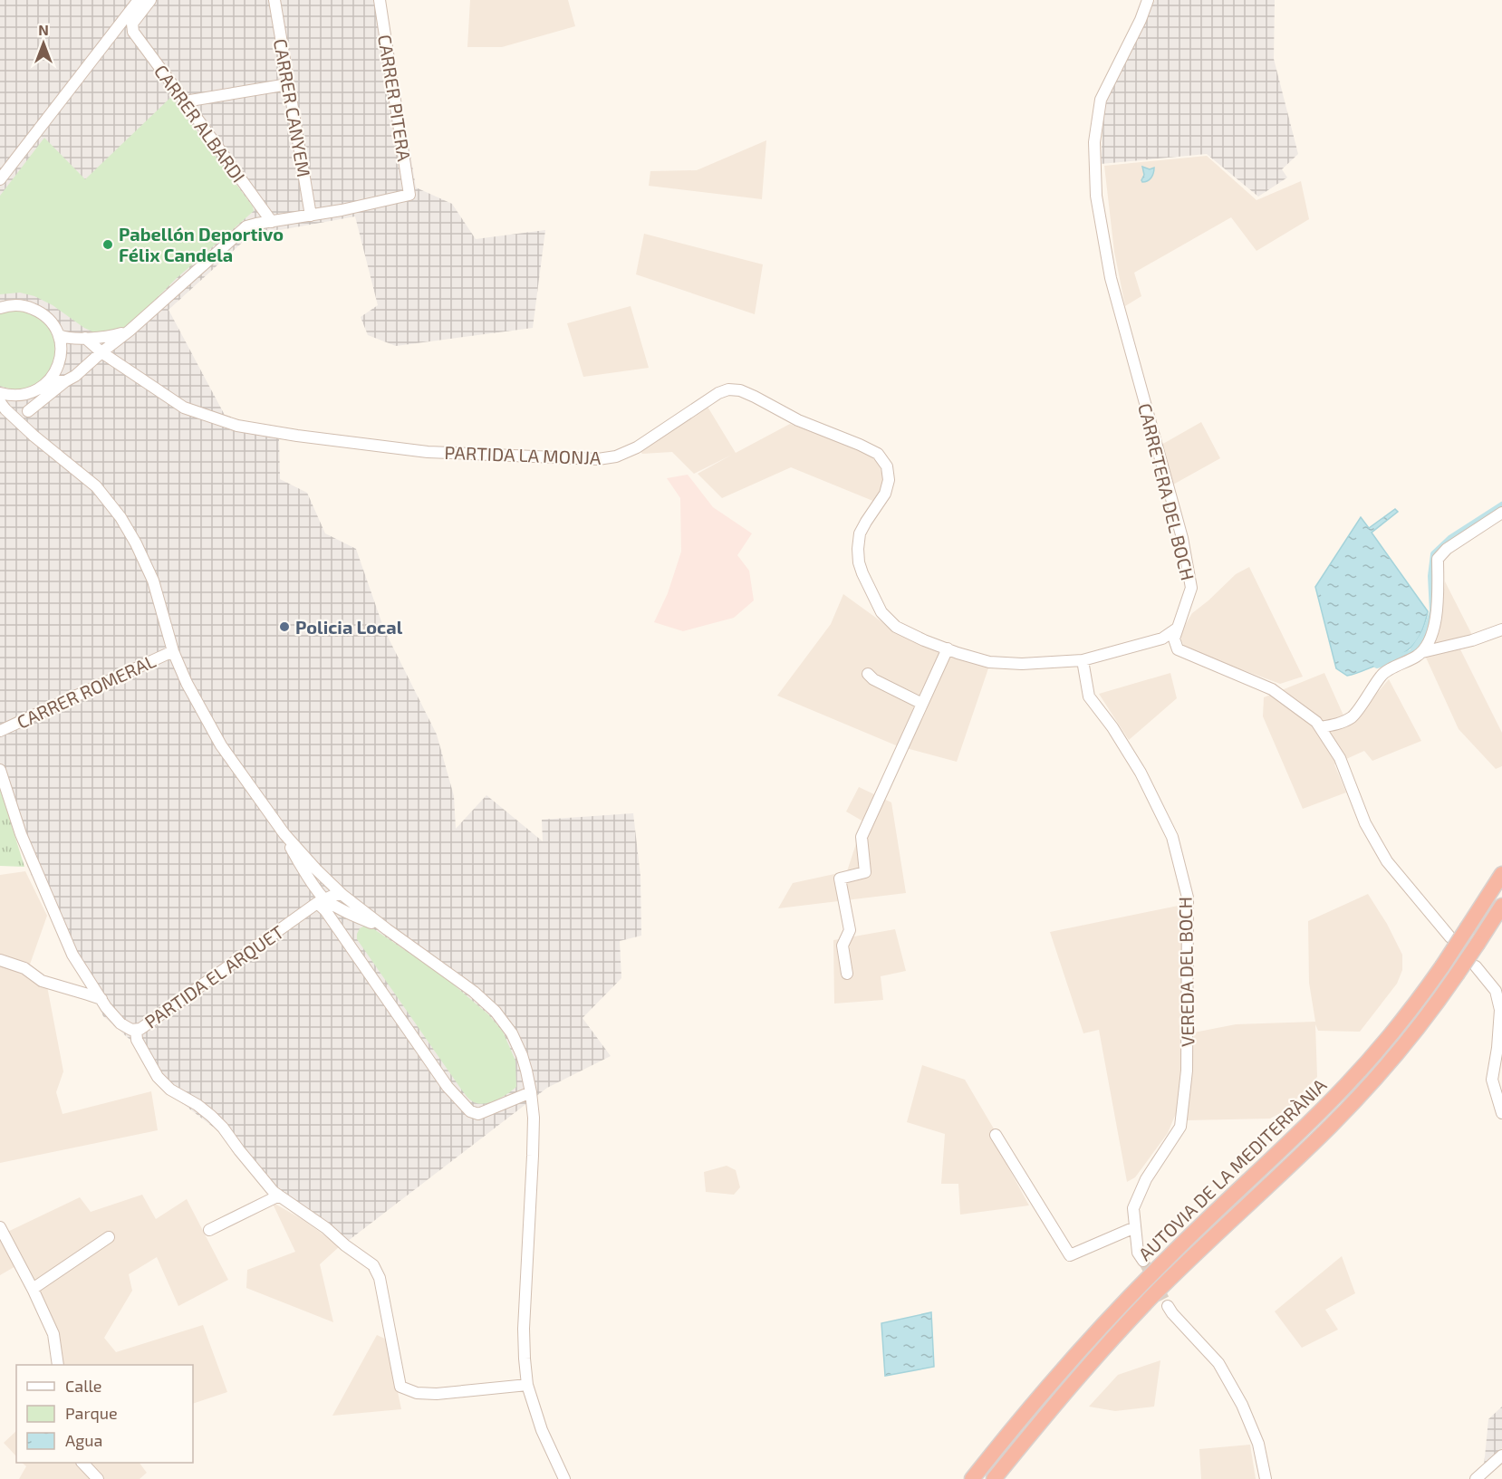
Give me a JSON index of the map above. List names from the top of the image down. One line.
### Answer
{"streets":{"highway":["AUTOVIA DE LA MEDITERRÀNIA"],"street":["CARRER PITERA","CARRER CANYEM","CARRER ALBARDI","PARTIDA LA MONJA","CARRETERA DEL BOCH","CARRER ROMERAL","VEREDA DEL BOCH","PARTIDA EL ARQUET"]},"crossings":[["CARRER PITERA","CARRER CANYEM"]],"places":["Pabellón Deportivo Félix Candela","Policia Local"],"legend":["Calle","Parque","Agua"],"north":"top"}
